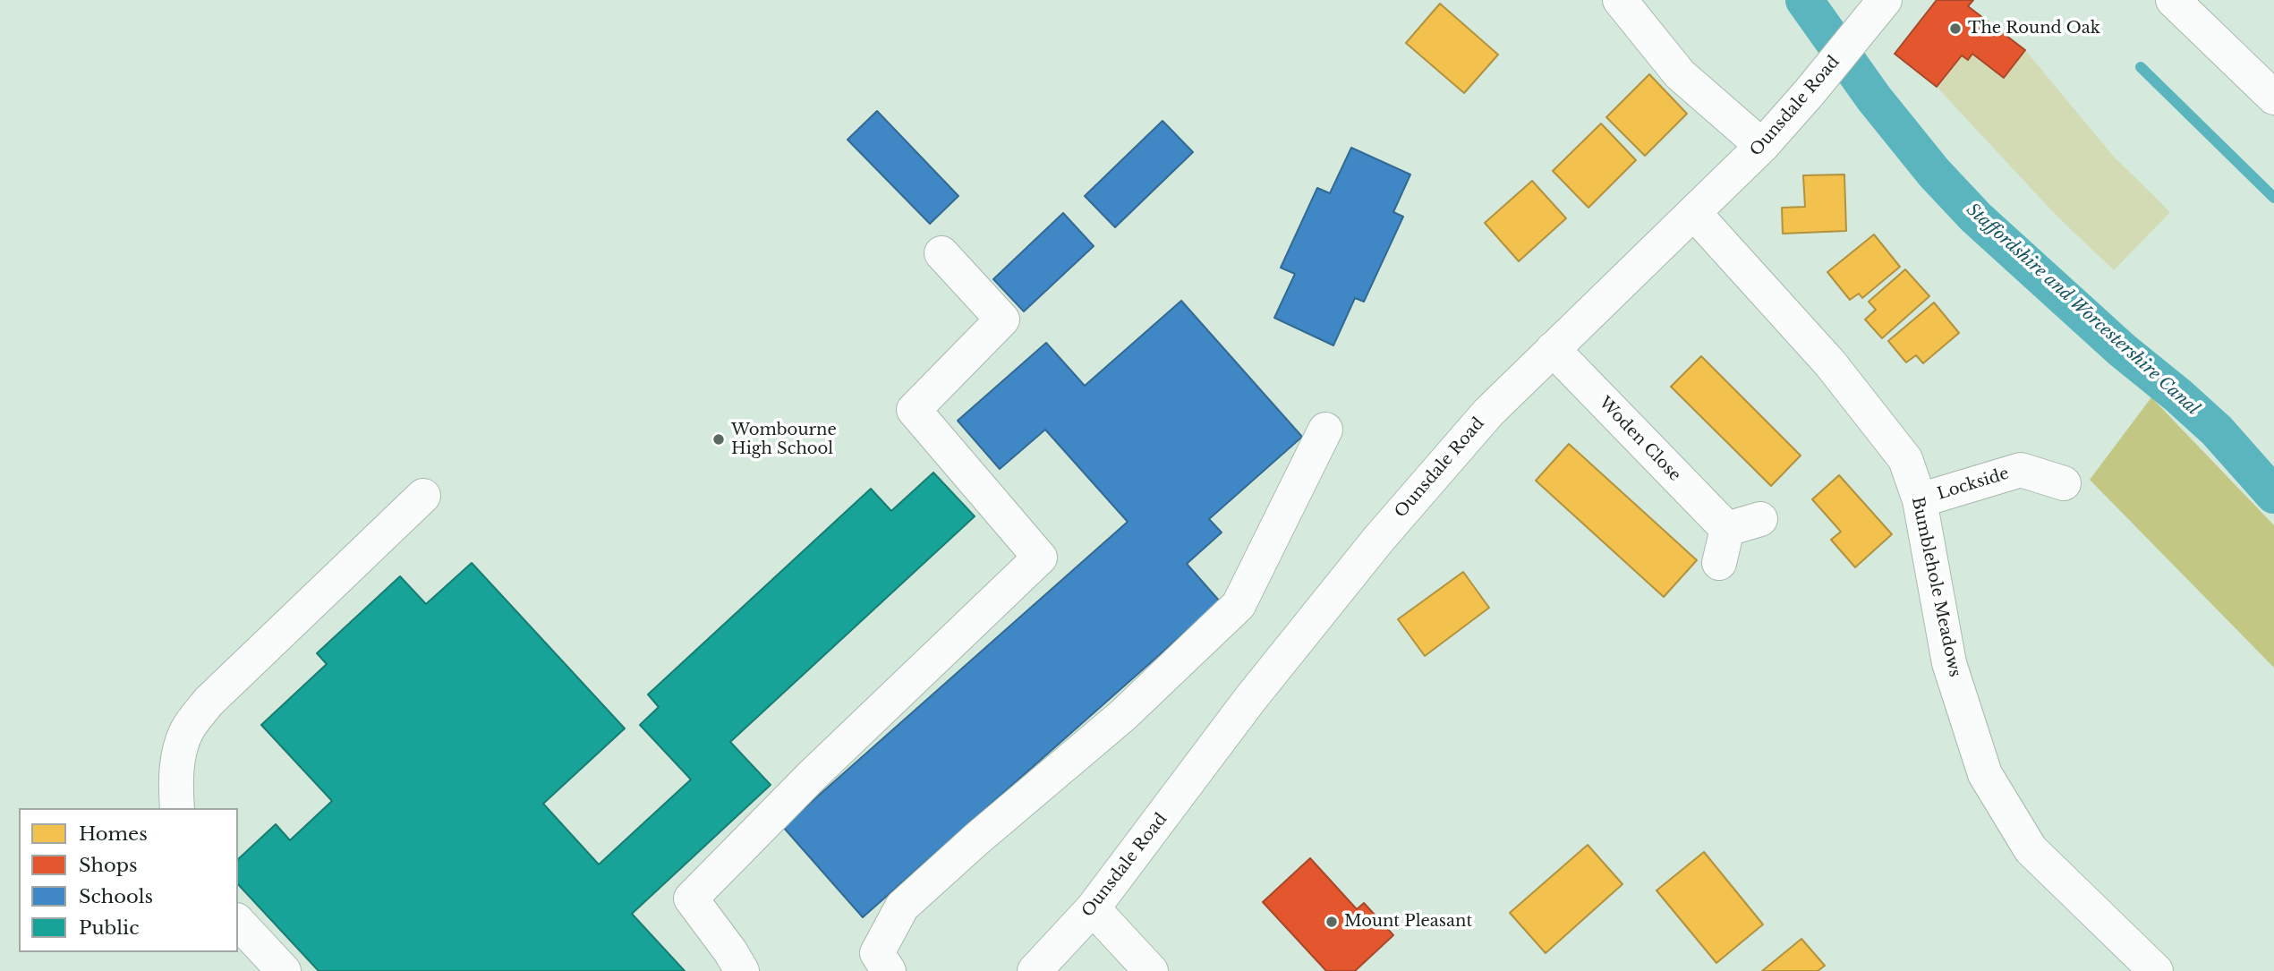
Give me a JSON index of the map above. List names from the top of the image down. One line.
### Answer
{"streets":{"street":["Ounsdale Road","Woden Close","Lockside","Bumblehole Meadows"]},"crossings":[["Ounsdale Road","Woden Close"],["Ounsdale Road","Bumblehole Meadows"],["Lockside","Bumblehole Meadows"]],"water":["Staffordshire and Worcestershire Canal"],"places":["The Round Oak","Wombourne High School","Mount Pleasant"],"legend":["Homes","Shops","Schools","Public"]}
